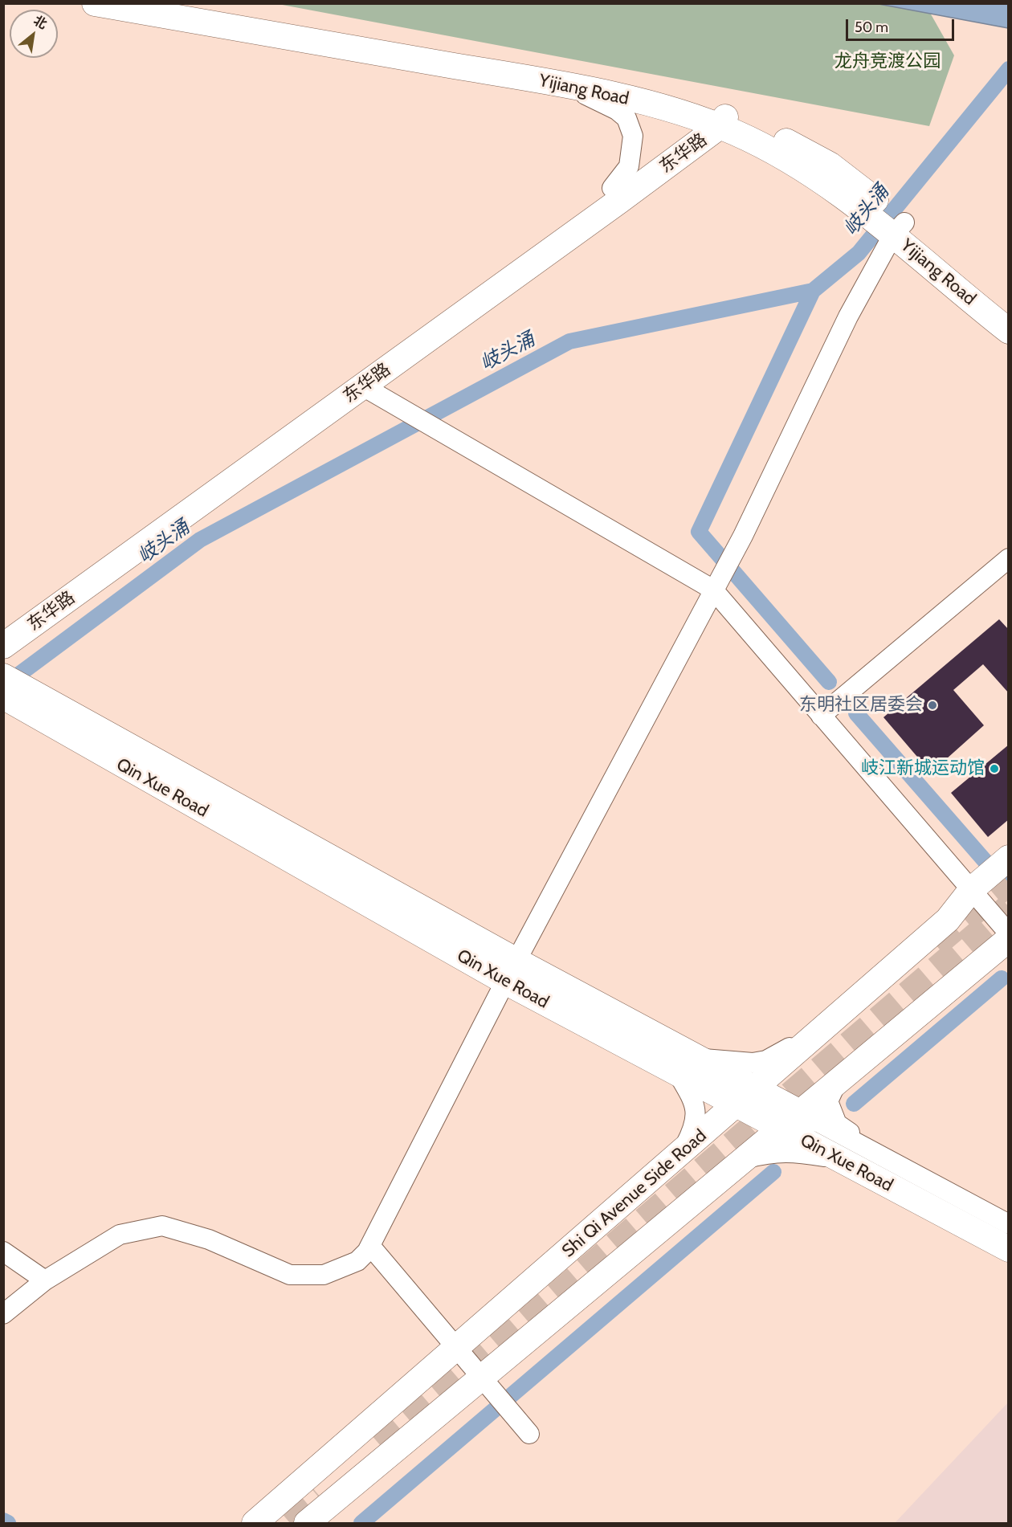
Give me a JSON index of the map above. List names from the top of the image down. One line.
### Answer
{"streets":{"main road":["Yijiang Road","东华路","Qin Xue Road","Shi Qi Avenue Side Road"]},"crossings":[["Yijiang Road","东华路"],["Qin Xue Road","Shi Qi Avenue Side Road"]],"water":["岐头涌"],"parks":["龙舟竞渡公园"],"places":["东明社区居委会","岐江新城运动馆"],"scale_bar":"50 m","north":"top right"}
